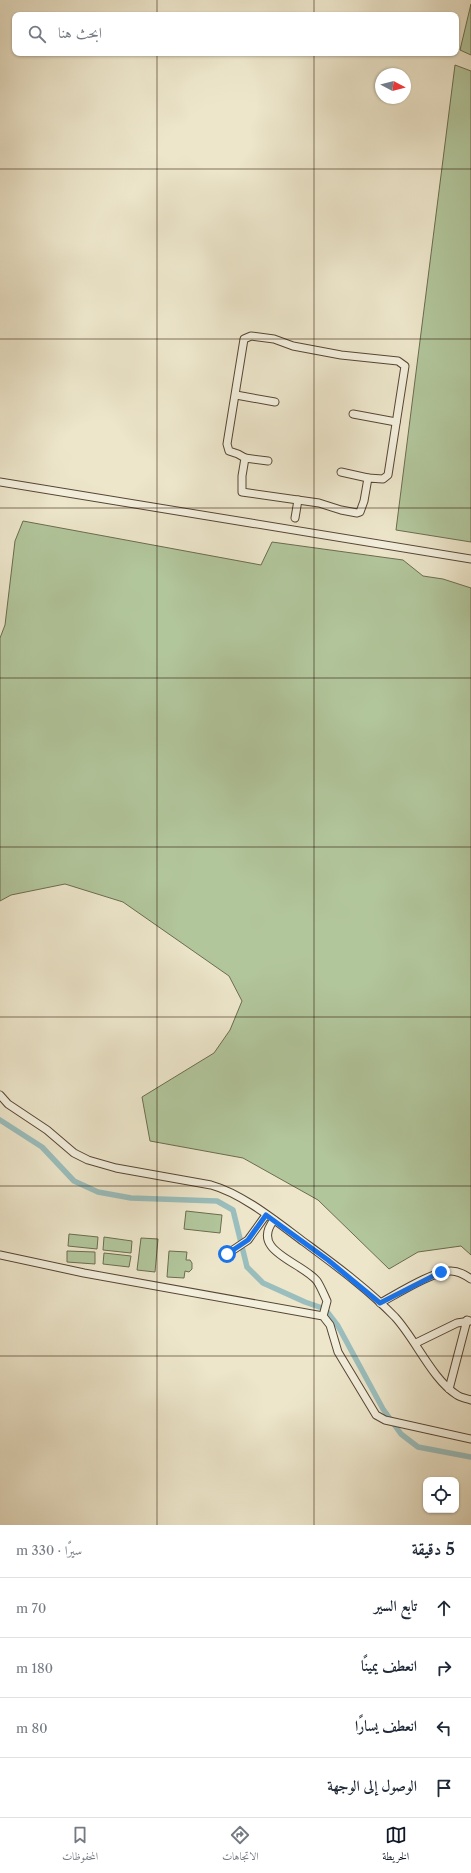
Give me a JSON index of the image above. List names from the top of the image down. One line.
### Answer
{"north":"right","page":{"search":"ابحث هنا","heading":["5 دقيقة","سيرًا · 330 m"],"list":[["تابع السير","70 m"],["انعطف يمينًا","180 m"],["انعطف يسارًا","80 m"],"الوصول إلى الوجهة"],"nav":["الخريطة","الاتجاهات","المحفوظات"]}}
